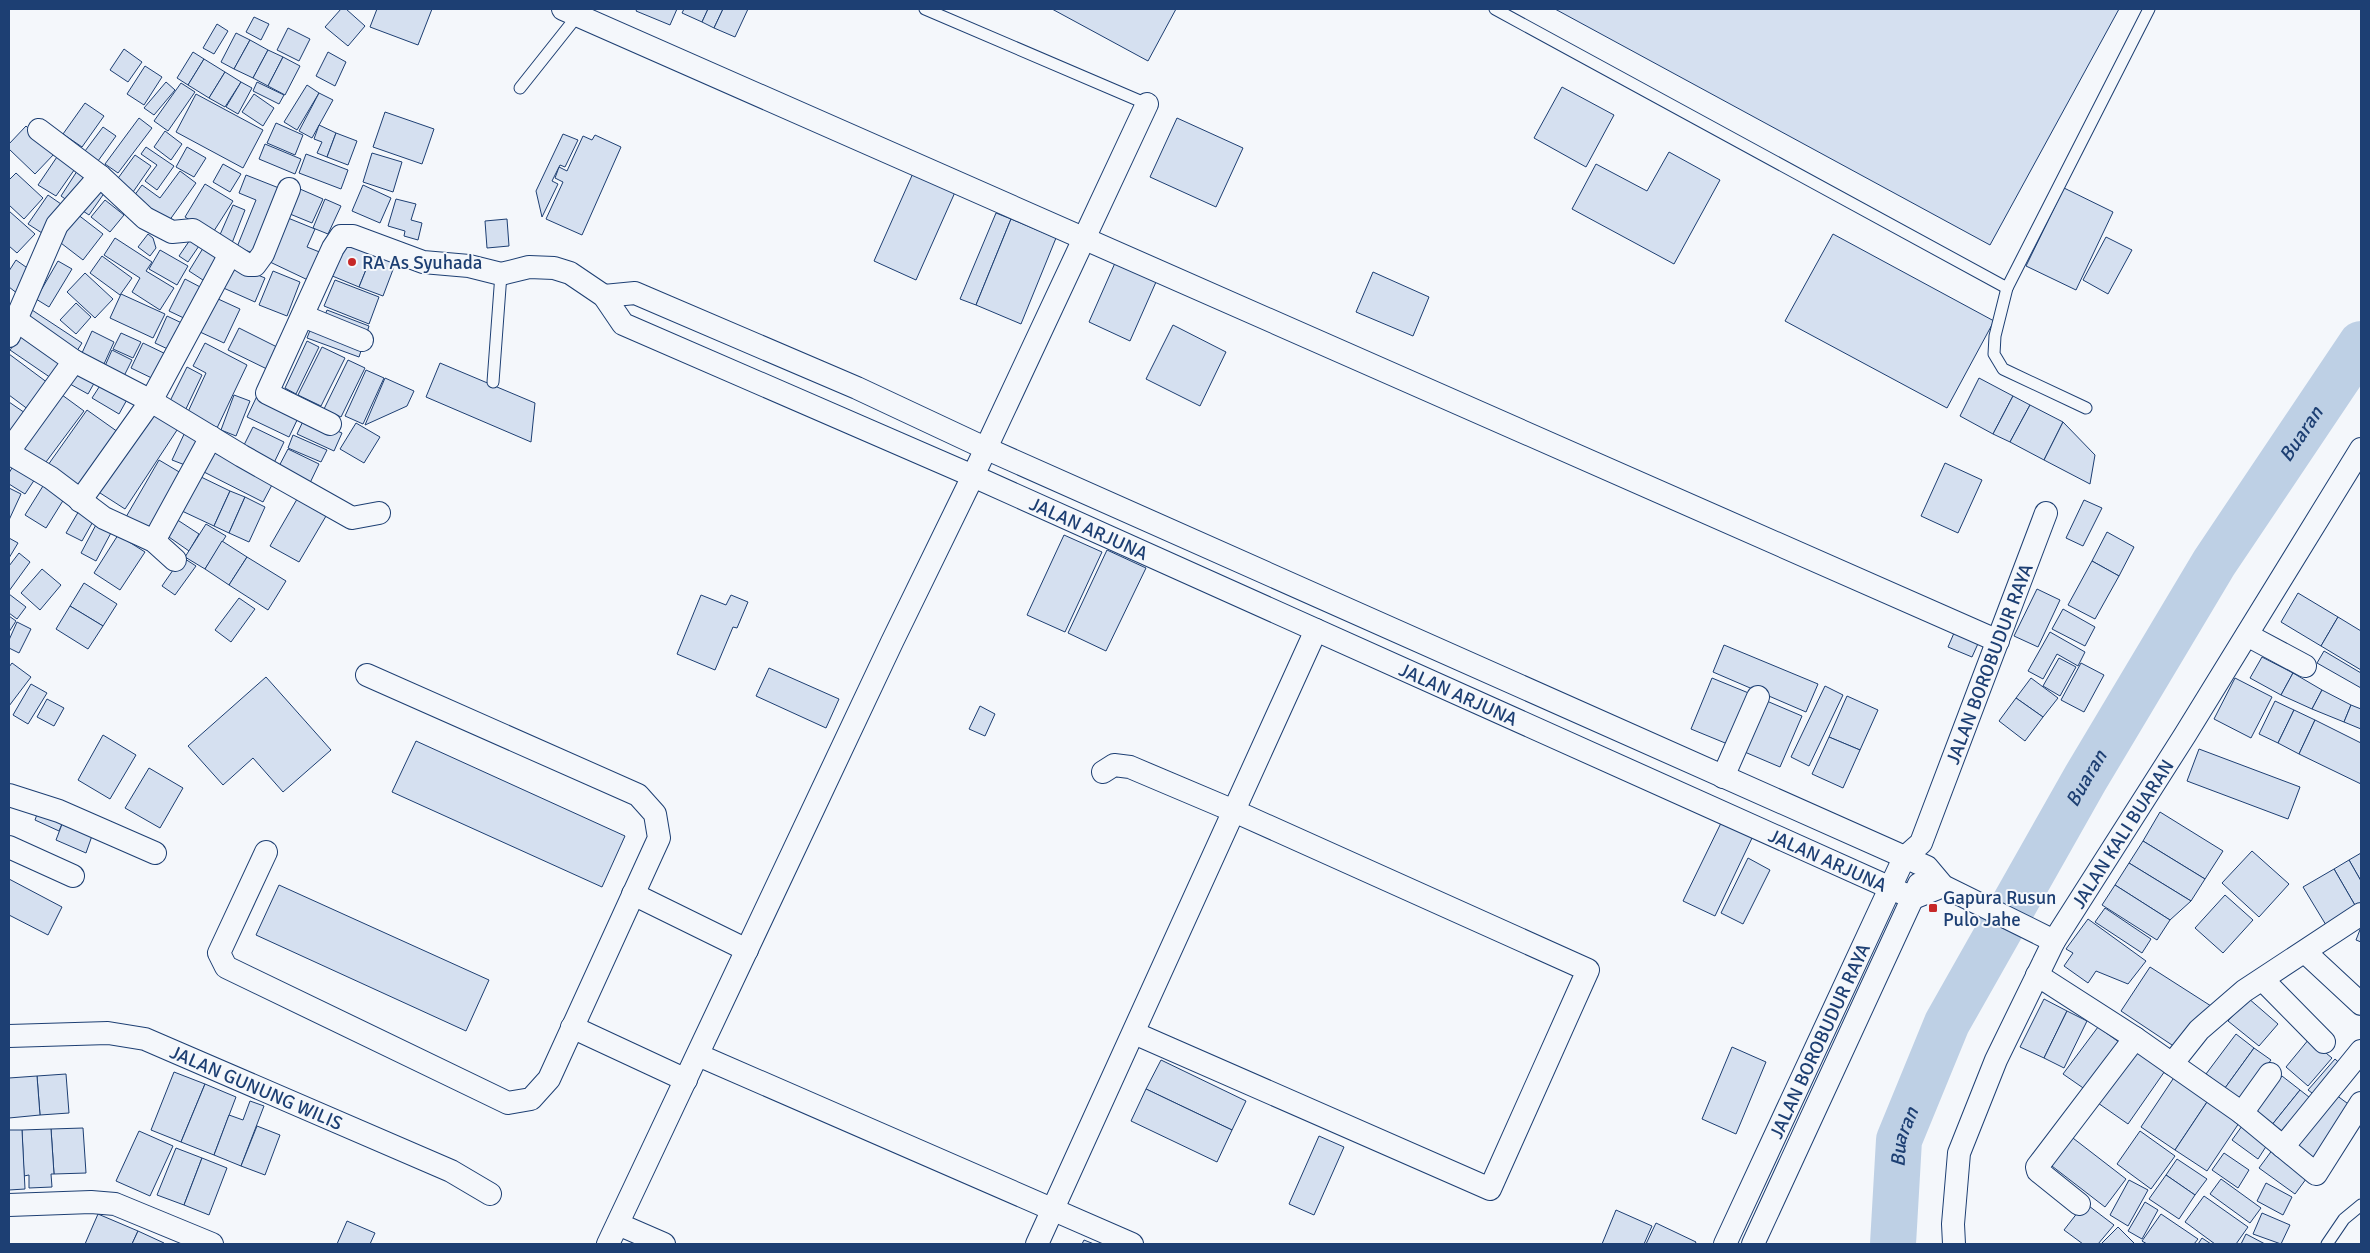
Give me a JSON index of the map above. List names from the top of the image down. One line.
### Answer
{"streets":{"street":["JALAN ARJUNA","JALAN BOROBUDUR RAYA","JALAN KALI BUARAN","JALAN GUNUNG WILIS"]},"crossings":[["JALAN ARJUNA","JALAN BOROBUDUR RAYA"],["JALAN ARJUNA","JALAN KALI BUARAN"]],"water":["Buaran"],"places":{"other":["RA As Syuhada"],"transit":["Gapura Rusun Pulo Jahe"]}}
